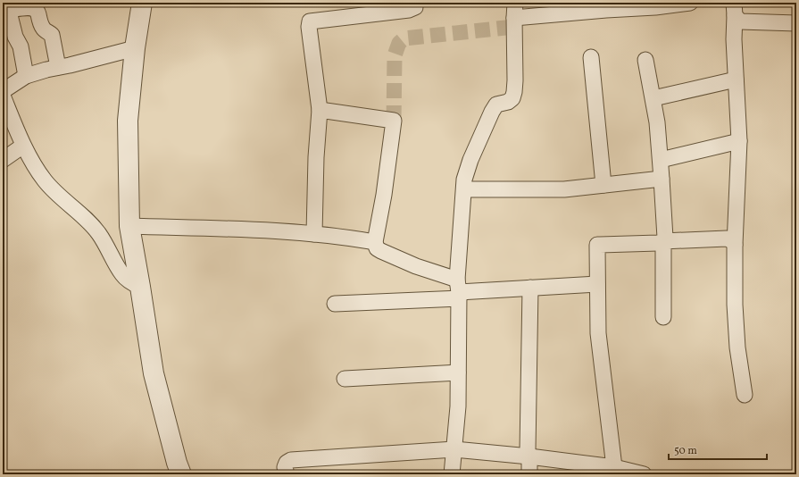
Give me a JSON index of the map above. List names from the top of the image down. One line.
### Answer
{"scale_bar":"50 m"}
